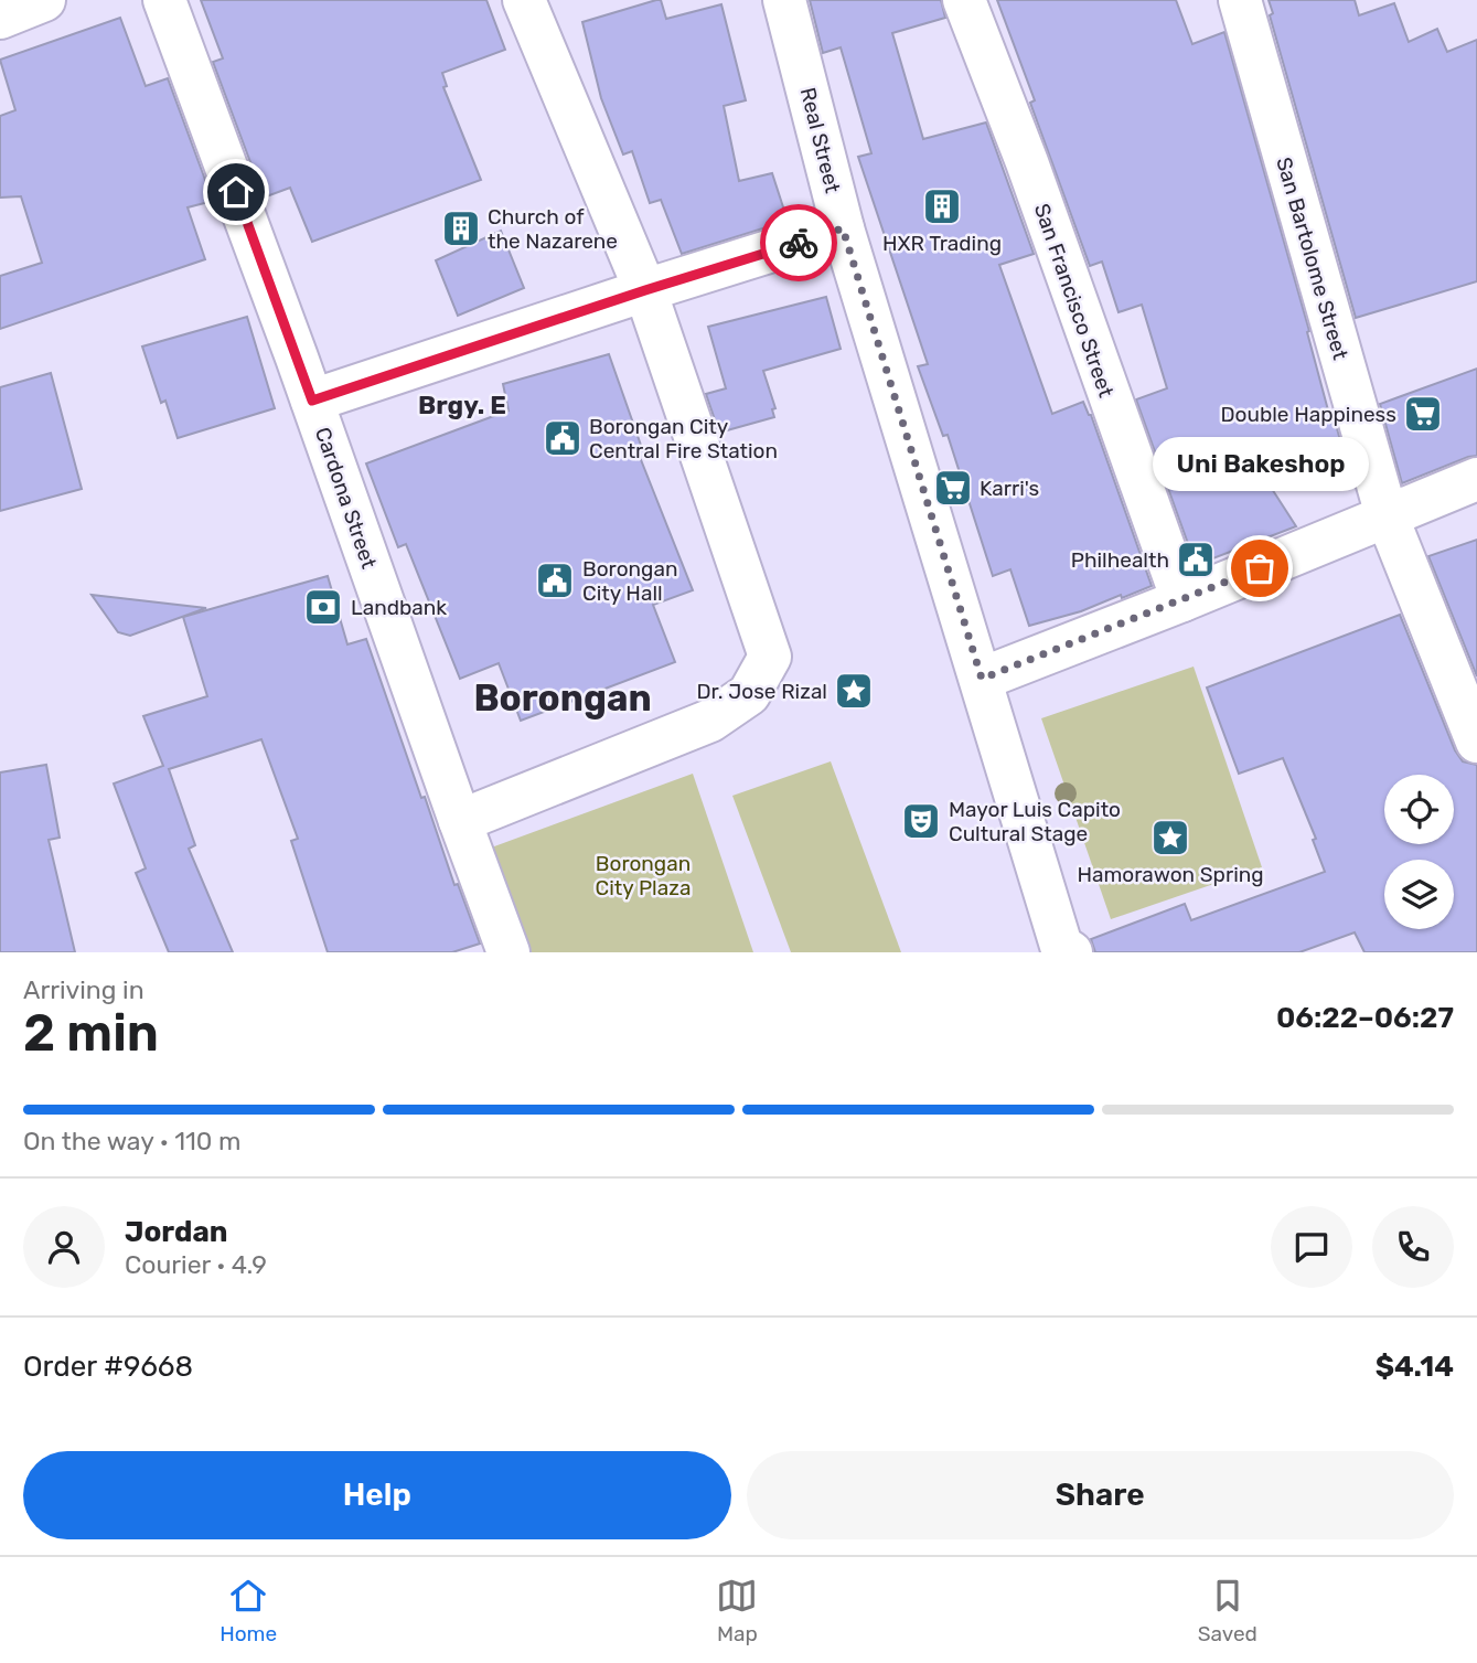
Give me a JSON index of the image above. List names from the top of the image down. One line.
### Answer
{"streets":{"street":["Real Street","San Bartolome Street","San Francisco Street","Cardona Street"]},"districts":["Brgy. E","Borongan"],"parks":["Borongan City Plaza"],"places":{"building":["HXR Trading","Church of the Nazarene"],"supermarket":["Double Happiness","Karri's"],"public building":["Borongan City Central Fire Station","Philhealth","Borongan City Hall"],"other":["Uni Bakeshop"],"bank":["Landbank"],"place":["Dr. Jose Rizal","Hamorawon Spring"],"theatre":["Mayor Luis Capito Cultural Stage"]},"page":{"bubble":"Uni Bakeshop","heading":["2 min","Arriving in","06:22–06:27"],"panel":["Jordan","Courier · 4.9","Order #9668","$4.14"],"bar":"On the way · 110 m","buttons":["Help","Share"],"tabs":["Home","Map","Saved"]}}
